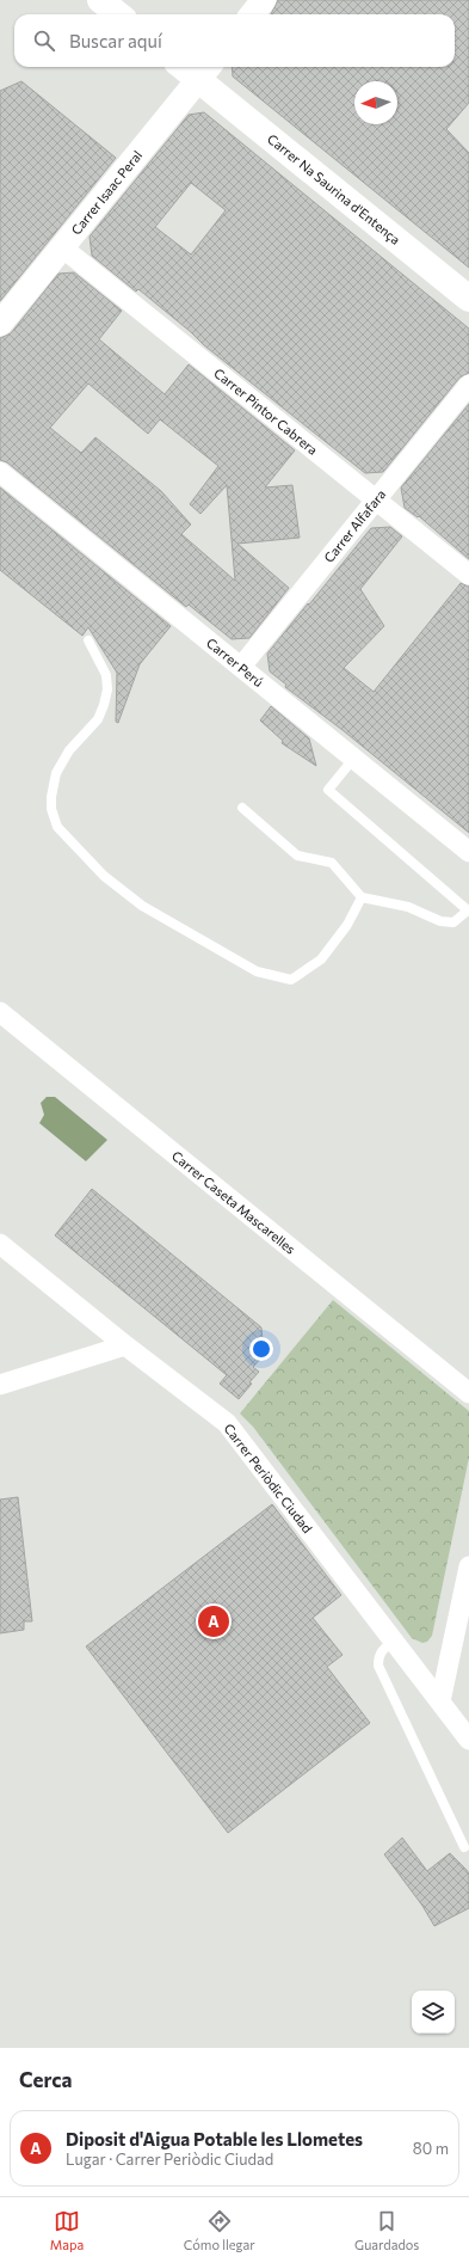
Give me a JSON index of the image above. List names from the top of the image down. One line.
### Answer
{"streets":{"main road":["Carrer Na Saurina d'Entença"],"street":["Carrer Isaac Peral","Carrer Pintor Cabrera","Carrer Alfafara","Carrer Perú","Carrer Caseta Mascarelles","Carrer Periòdic Ciudad"]},"crossings":[["Carrer Na Saurina d'Entença","Carrer Isaac Peral"],["Carrer Isaac Peral","Carrer Pintor Cabrera"],["Carrer Pintor Cabrera","Carrer Alfafara"],["Carrer Alfafara","Carrer Perú"]],"north":"left","page":{"search":"Buscar aquí","pins":"A","heading":"Cerca","list":[{"mark":"A","name":"Diposit d'Aigua Potable les Llometes","note":"Lugar · Carrer Periòdic Ciudad","value":"80 m"}],"nav":["Mapa","Cómo llegar","Guardados"]}}
